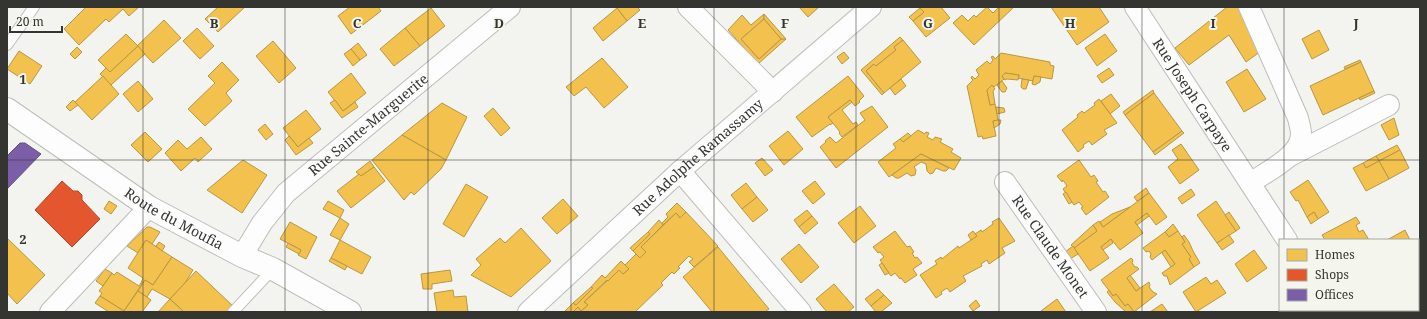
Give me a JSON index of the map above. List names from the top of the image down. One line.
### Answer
{"streets":{"street":["Rue Joseph Carpaye","Rue Sainte-Marguerite","Rue Adolphe Ramassamy","Route du Moufia","Rue Claude Monet"]},"crossings":[["Rue Sainte-Marguerite","Route du Moufia"]],"legend":["Homes","Shops","Offices"],"scale_bar":"20 m","grid":{"columns":["B","C","D","E","F","G","H","I","J"],"rows":["1","2"]}}
